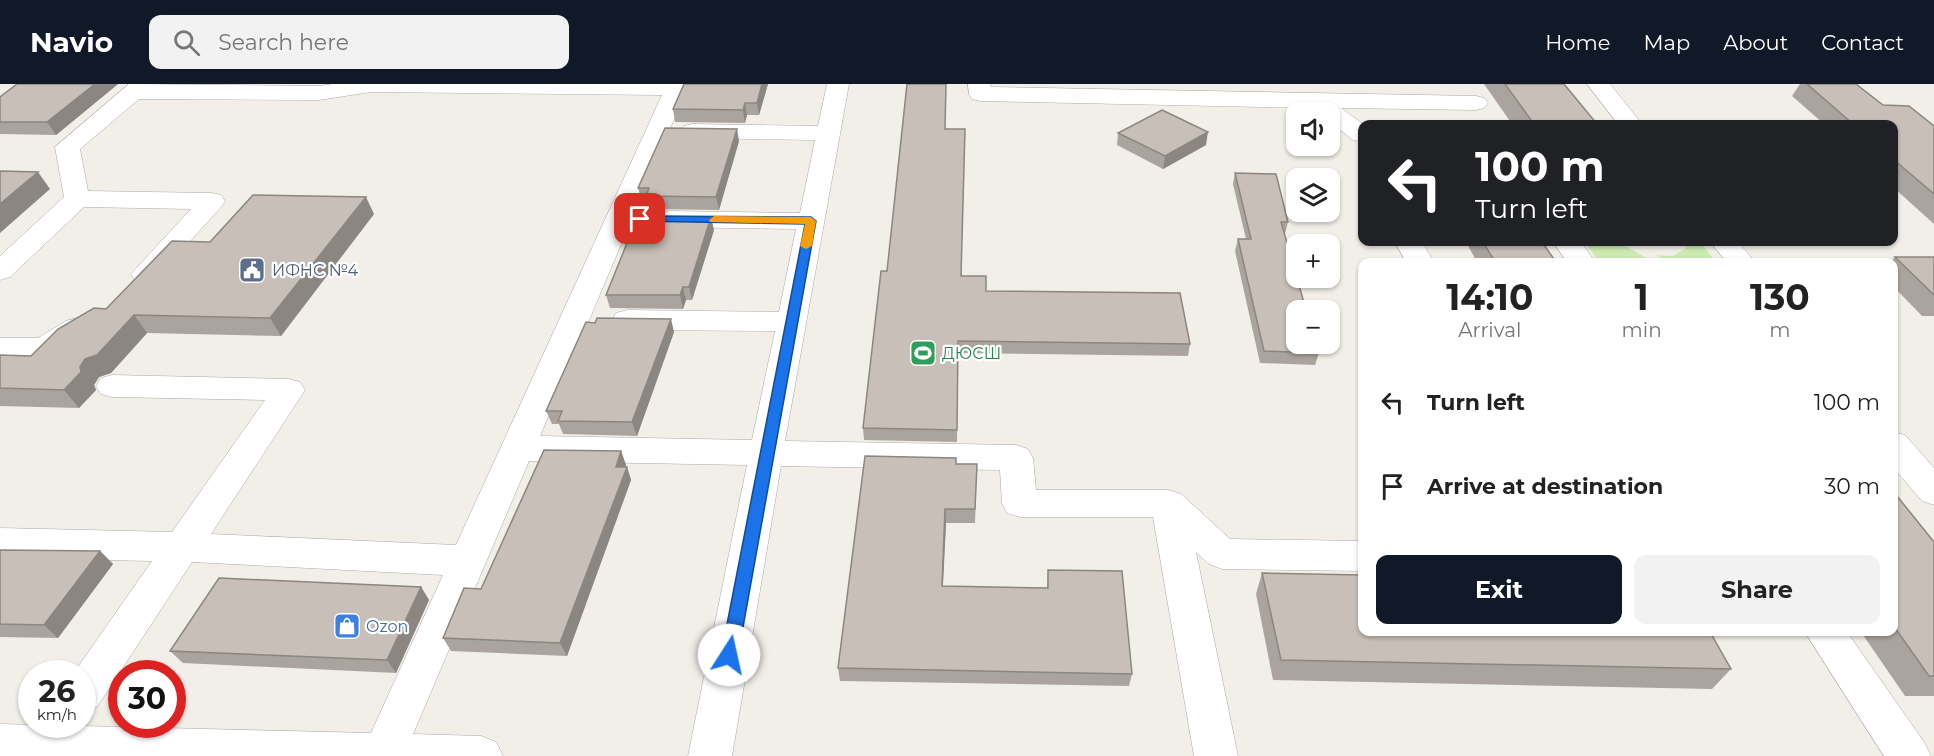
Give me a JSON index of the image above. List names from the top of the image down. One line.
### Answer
{"places":{"public building":["ИФНС №4"],"sports":["ДЮСШ"],"shop":["Ozon"]},"page":{"header":"Navio","search":"Search here","nav":["Home","Map","About","Contact"],"map_buttons":["+","−"],"turn":["100 m","Turn left"],"eta":["14:10","Arrival","1","min","130","m"],"list":[{"name":"Turn left","value":"100 m"},{"name":"Arrive at destination","value":"30 m"}],"buttons":["Exit","Share"],"speed":"26 km/h","limit":"30"}}
